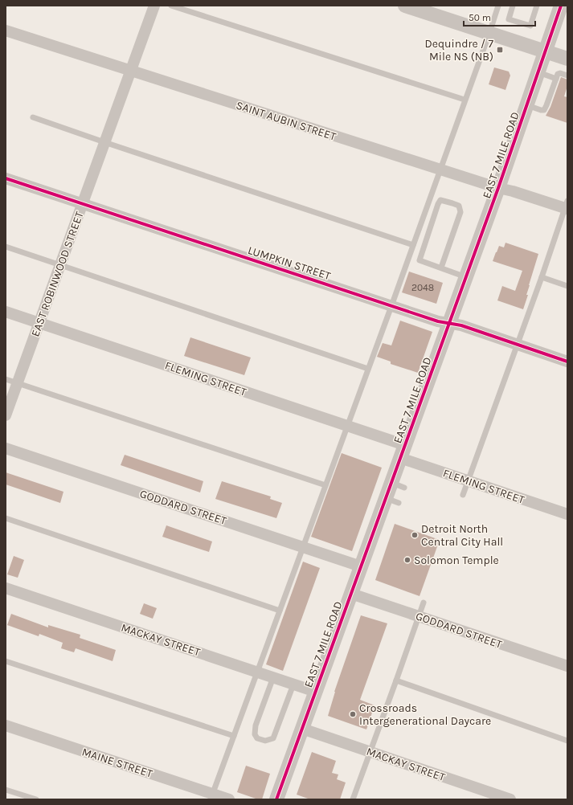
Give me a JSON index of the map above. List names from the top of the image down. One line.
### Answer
{"streets":{"street":["SAINT AUBIN STREET","EAST 7 MILE ROAD","LUMPKIN STREET","EAST ROBINWOOD STREET","FLEMING STREET","GODDARD STREET","MACKAY STREET","MAINE STREET"]},"crossings":[["SAINT AUBIN STREET","EAST 7 MILE ROAD"],["SAINT AUBIN STREET","EAST ROBINWOOD STREET"],["EAST 7 MILE ROAD","LUMPKIN STREET"],["EAST 7 MILE ROAD","FLEMING STREET"],["EAST 7 MILE ROAD","GODDARD STREET"],["EAST 7 MILE ROAD","MACKAY STREET"],["LUMPKIN STREET","EAST ROBINWOOD STREET"],["EAST ROBINWOOD STREET","FLEMING STREET"]],"places":{"transit":["Dequindre / 7 Mile NS (NB)"],"other":["Detroit North Central City Hall","Solomon Temple","Crossroads Intergenerational Daycare"]},"house_numbers":["2048"],"scale_bar":"50 m"}
